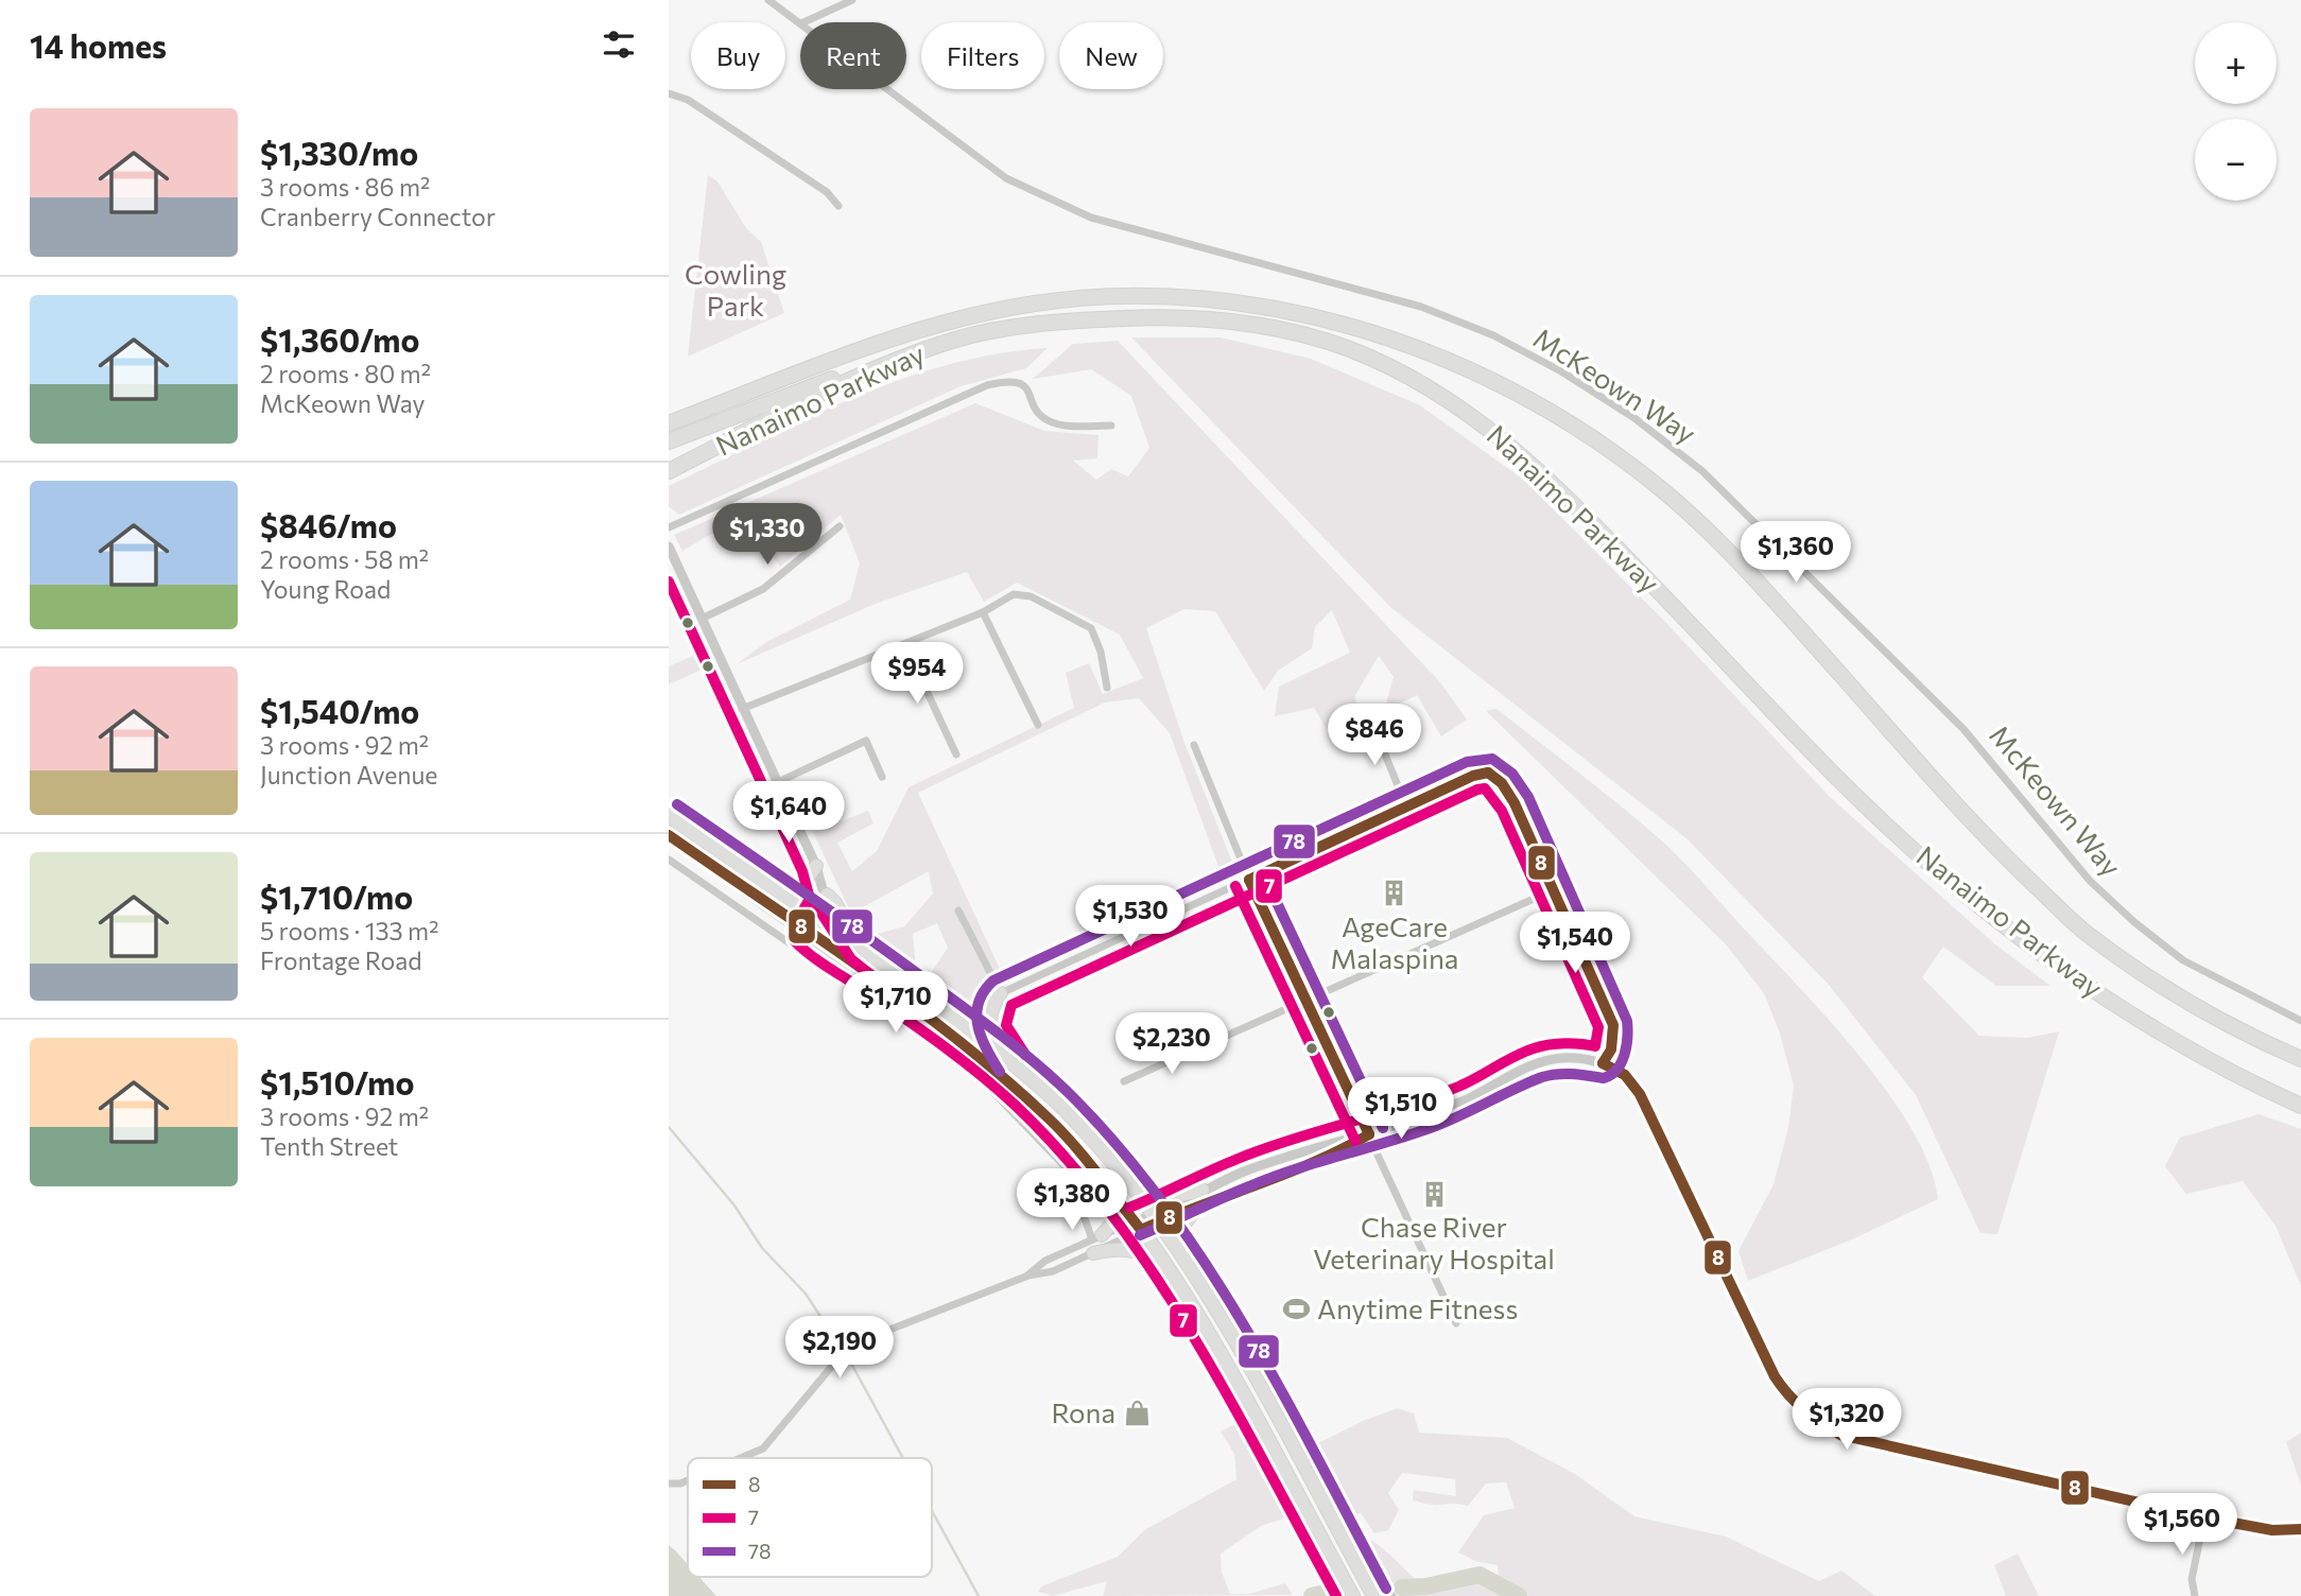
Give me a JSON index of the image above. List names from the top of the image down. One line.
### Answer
{"streets":{"highway":["Nanaimo Parkway"],"street":["McKeown Way"]},"parks":["Cowling Park"],"places":{"building":["AgeCare Malaspina","Chase River Veterinary Hospital"],"sports":["Anytime Fitness"],"shop":["Rona"]},"lines":["transit line 7","transit line 78","transit line 8"],"legend":["8","7","78"],"page":{"heading":"14 homes","map_buttons":["+","−"],"chip":["Buy","Rent","Filters","New"],"list":[{"name":"$1,330/mo","note":"3 rooms · 86 m² · Cranberry Connector"},{"name":"$1,360/mo","note":"2 rooms · 80 m² · McKeown Way"},{"name":"$846/mo","note":"2 rooms · 58 m² · Young Road"},{"name":"$1,540/mo","note":"3 rooms · 92 m² · Junction Avenue"},{"name":"$1,710/mo","note":"5 rooms · 133 m² · Frontage Road"},{"name":"$1,510/mo","note":"3 rooms · 92 m² · Tenth Street"}],"price":["$1,330","$1,360","$954","$846","$1,640","$1,530","$1,540","$1,710","$2,230","$1,510","$1,380","$2,190","$1,320","$1,560"]}}
